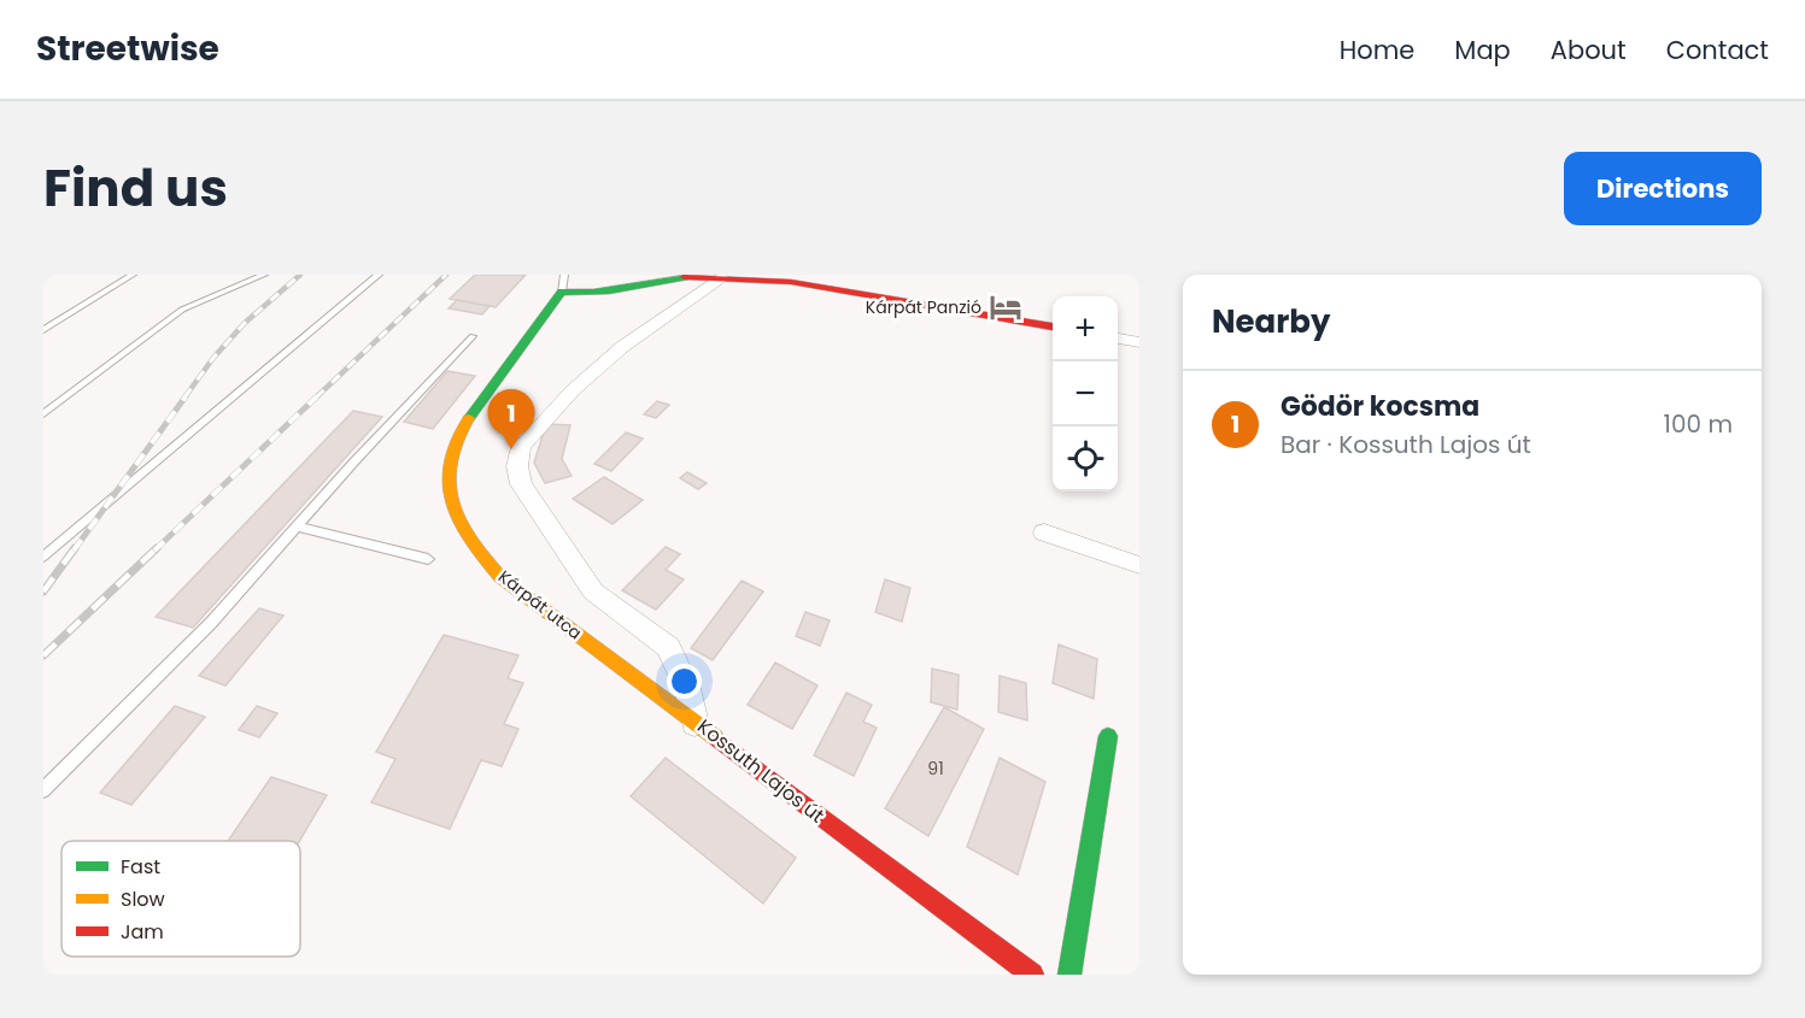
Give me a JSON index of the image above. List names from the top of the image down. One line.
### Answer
{"streets":{"street":["Kárpát utca","Kossuth Lajos út"]},"crossings":[["Kárpát utca","Kossuth Lajos út"]],"places":{"hotel":["Kárpát Panzió"]},"house_numbers":["91"],"legend":["Fast","Slow","Jam"],"page":{"header":"Streetwise","nav":["Home","Map","About","Contact"],"title":"Find us","buttons":"Directions","heading":"Nearby","map_buttons":["+","−"],"list":[{"mark":"1","name":"Gödör kocsma","note":"Bar · Kossuth Lajos út","value":"100 m"}],"pins":"1"}}
